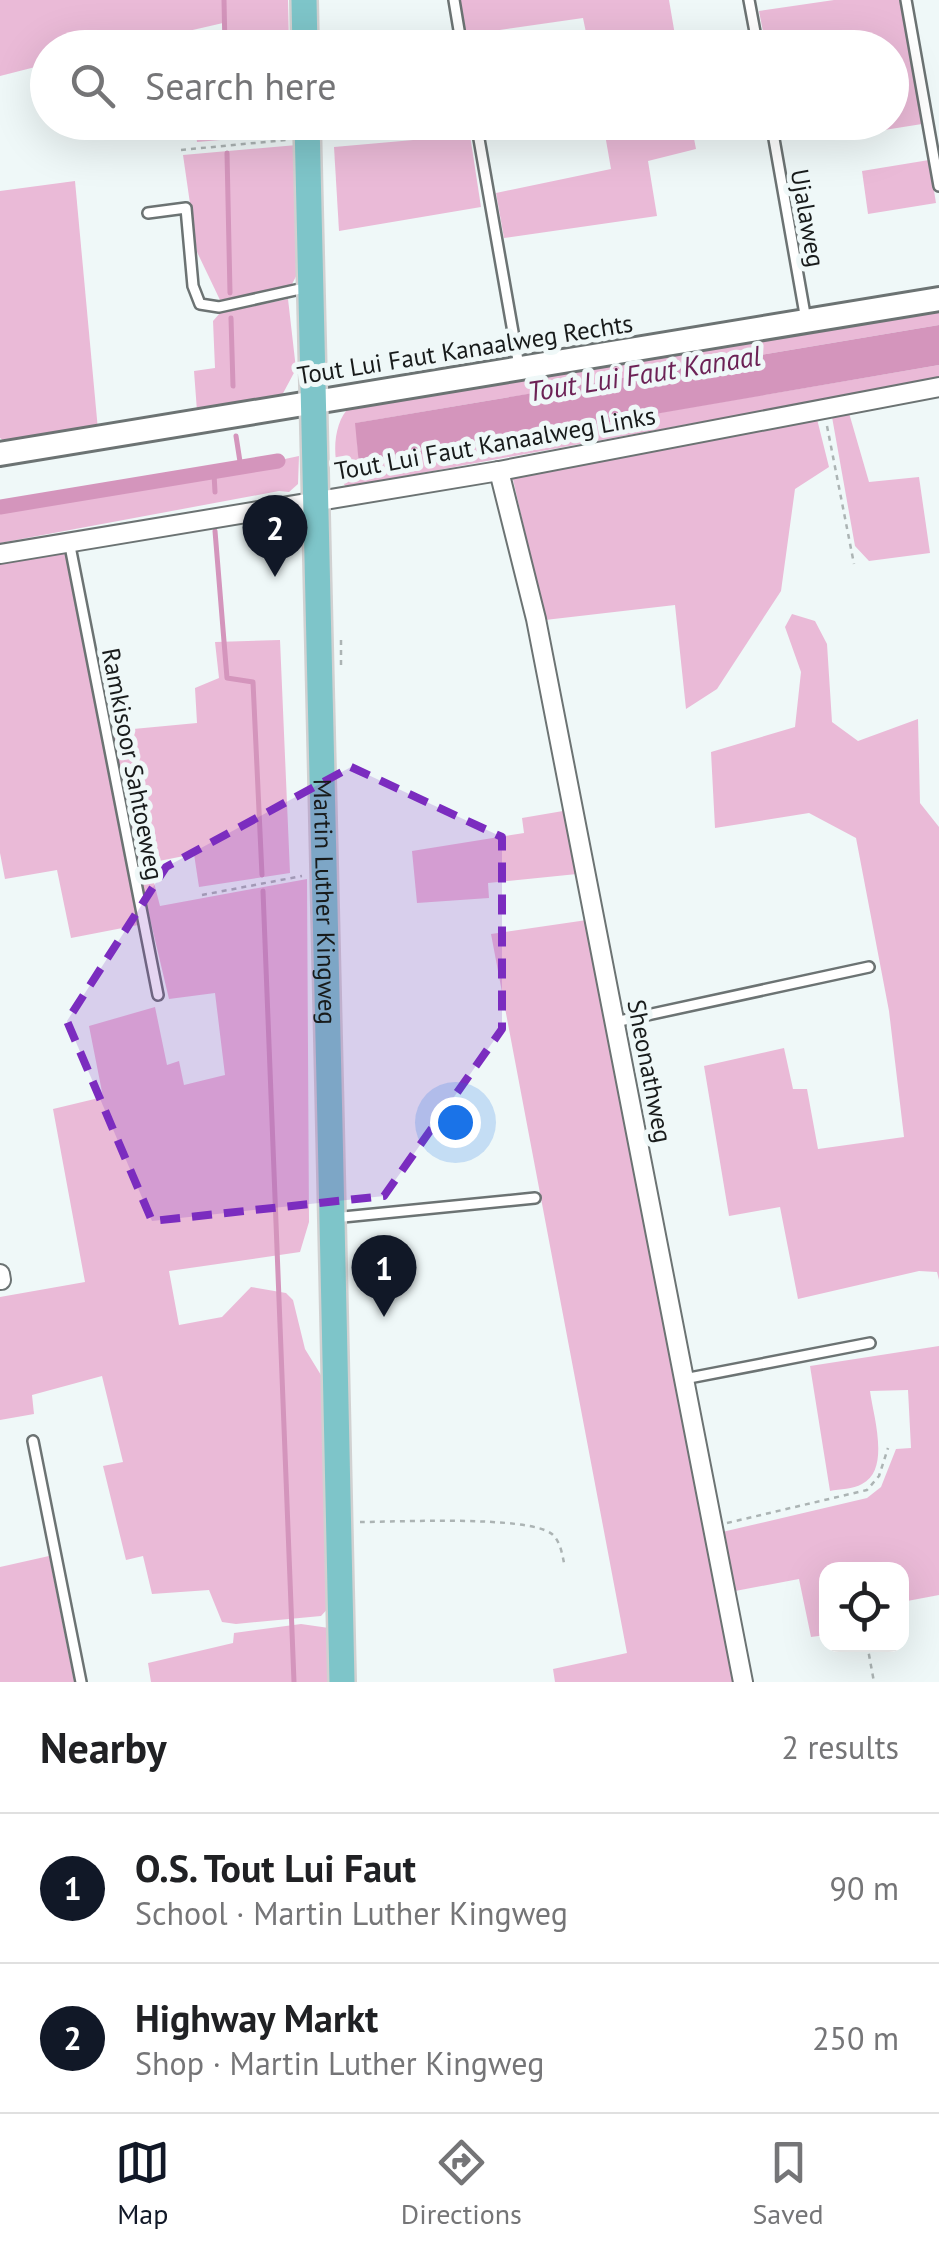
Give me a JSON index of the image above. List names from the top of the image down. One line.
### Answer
{"streets":{"main road":["Martin Luther Kingweg"],"street":["Tout Lui Faut Kanaalweg Rechts","Tout Lui Faut Kanaalweg Links","Sheonathweg"],"lane":["Ujalaweg","Ramkisoor Sahtoeweg"]},"crossings":[["Ujalaweg","Tout Lui Faut Kanaalweg Rechts"],["Tout Lui Faut Kanaalweg Rechts","Martin Luther Kingweg"],["Tout Lui Faut Kanaalweg Links","Ramkisoor Sahtoeweg"],["Tout Lui Faut Kanaalweg Links","Martin Luther Kingweg"],["Tout Lui Faut Kanaalweg Links","Sheonathweg"]],"water":["Tout Lui Faut Kanaal"],"page":{"search":"Search here","pins":["2","1"],"heading":["Nearby","2 results"],"list":[{"mark":"1","name":"O.S. Tout Lui Faut","note":"School · Martin Luther Kingweg","value":"90 m"},{"mark":"2","name":"Highway Markt","note":"Shop · Martin Luther Kingweg","value":"250 m"}],"nav":["Map","Directions","Saved"]}}
